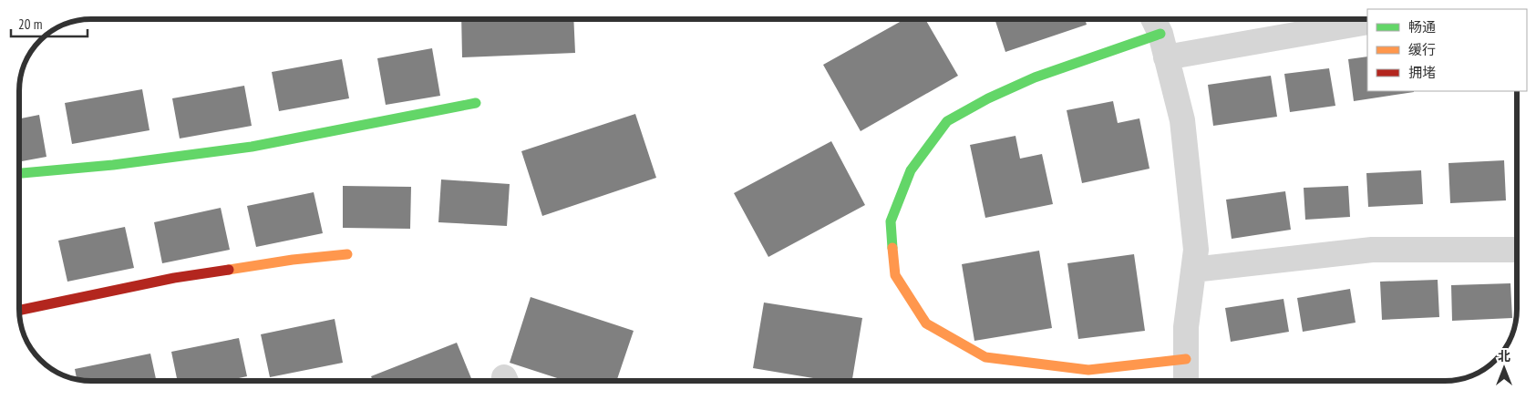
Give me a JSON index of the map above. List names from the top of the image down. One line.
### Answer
{"legend":["畅通","缓行","拥堵"],"scale_bar":"20 m","north":"top"}
